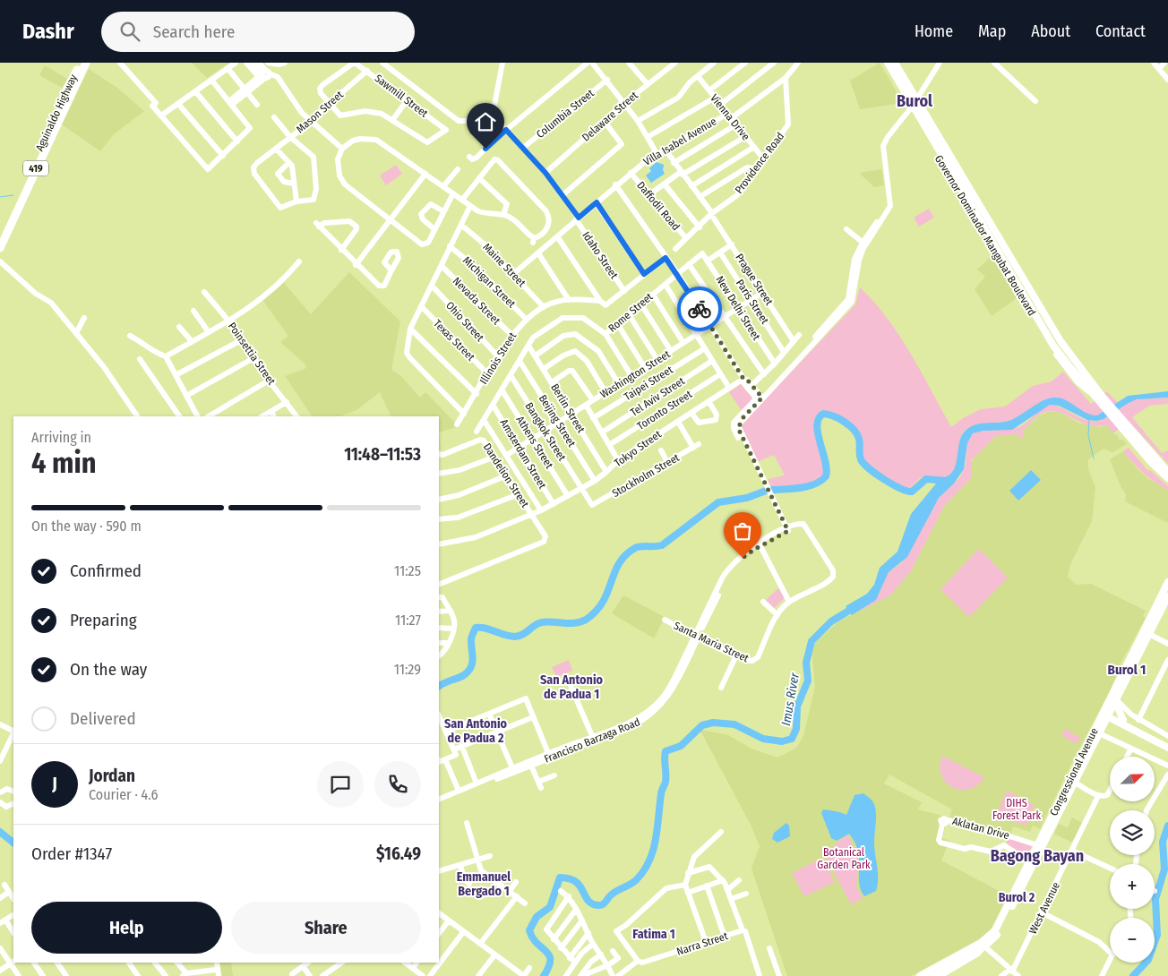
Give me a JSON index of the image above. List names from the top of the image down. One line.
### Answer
{"streets":{"highway":["Aguinaldo Highway","419"],"main road":["Governor Dominador Mangubat Boulevard","Congressional Avenue"],"street":["Sawmill Street","Mason Street","Columbia Street","Delaware Street","Vienna Drive","Villa Isabel Avenue","Providence Road","Daffodil Road","Idaho Street","Maine Street","Prague Street","Michigan Street","Nevada Street","Paris Street","New Delhi Street","Rome Street","Ohio Street","Texas Street","Poinsettia Street","Illinois Street","Washington Street","Taipei Street","Tel Aviv Street","Berlin Street","Toronto Street","Beijing Street","Bangkok Street","Athens Street","Tokyo Street","Amsterdam Street","Dandelion Street","Stockholm Street","Santa Maria Street","Francisco Barzaga Road","Aklatan Drive","West Avenue","Narra Street"]},"crossings":[["Sawmill Street","Mason Street"],["Columbia Street","Idaho Street"],["Delaware Street","Idaho Street"],["Vienna Drive","Villa Isabel Avenue"],["Vienna Drive","Providence Road"],["Villa Isabel Avenue","Providence Road"],["Villa Isabel Avenue","Daffodil Road"],["Villa Isabel Avenue","Idaho Street"],["Villa Isabel Avenue","Maine Street"],["Villa Isabel Avenue","Prague Street"],["Providence Road","Daffodil Road"],["Providence Road","Prague Street"],["Idaho Street","Illinois Street"],["Maine Street","Illinois Street"],["Prague Street","Washington Street"],["Michigan Street","Illinois Street"],["Nevada Street","Illinois Street"],["Paris Street","Washington Street"],["New Delhi Street","Rome Street"],["New Delhi Street","Washington Street"],["Rome Street","Berlin Street"],["Rome Street","Beijing Street"],["Rome Street","Bangkok Street"],["Rome Street","Athens Street"],["Rome Street","Amsterdam Street"],["Ohio Street","Illinois Street"],["Texas Street","Illinois Street"],["Washington Street","Berlin Street"],["Washington Street","Beijing Street"],["Washington Street","Bangkok Street"],["Washington Street","Athens Street"],["Washington Street","Amsterdam Street"],["Berlin Street","Tokyo Street"],["Beijing Street","Tokyo Street"],["Bangkok Street","Tokyo Street"],["Bangkok Street","Stockholm Street"],["Athens Street","Tokyo Street"],["Tokyo Street","Amsterdam Street"],["Tokyo Street","Dandelion Street"],["Tokyo Street","Stockholm Street"],["Santa Maria Street","Francisco Barzaga Road"],["Congressional Avenue","Aklatan Drive"]],"districts":["Burol","Burol 1","San Antonio de Padua 1","San Antonio de Padua 2","Bagong Bayan","Emmanuel Bergado 1","Burol 2","Fatima 1"],"water":["Imus River"],"parks":["DIHS Forest Park","Botanical Garden Park"],"north":"top right","page":{"header":"Dashr","search":"Search here","nav":["Home","Map","About","Contact"],"heading":["4 min","Arriving in","11:48–11:53"],"panel":["Jordan","Courier · 4.6","Order #1347","$16.49"],"bar":"On the way · 590 m","list":[["Confirmed","11:25"],["Preparing","11:27"],["On the way","11:29"],"Delivered"],"map_buttons":["+","−"],"round":"J","buttons":["Help","Share"]}}
